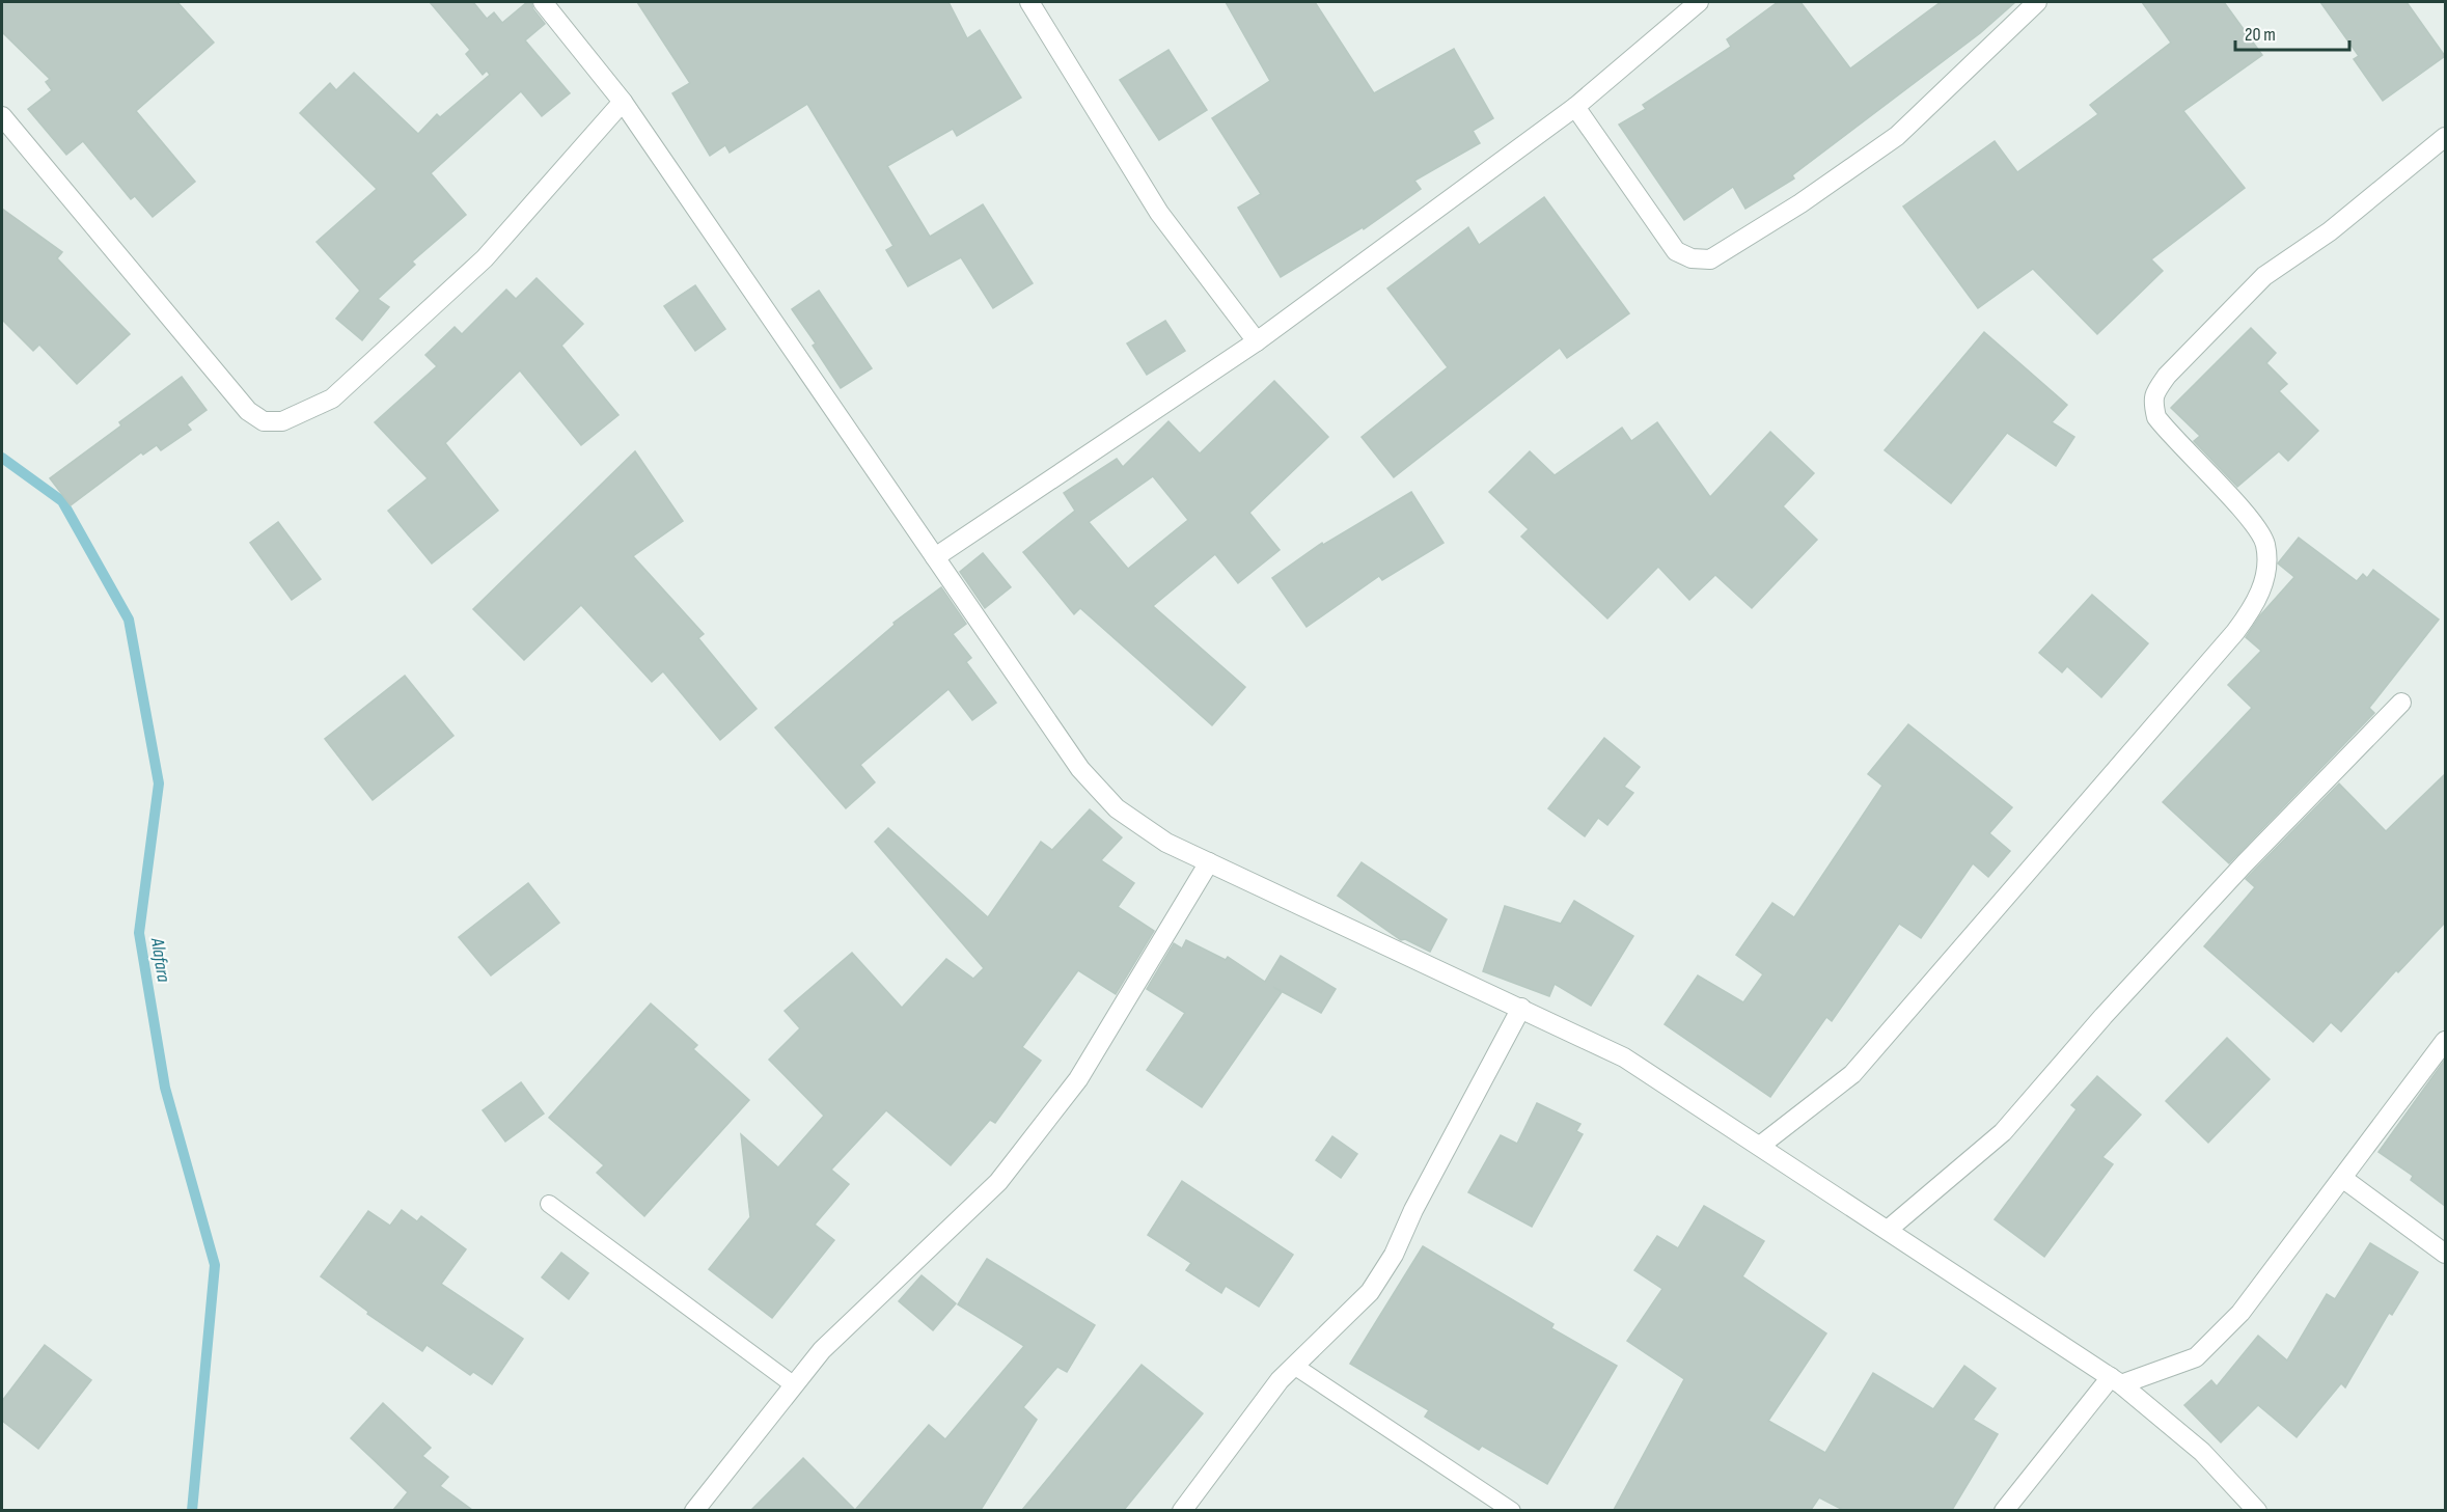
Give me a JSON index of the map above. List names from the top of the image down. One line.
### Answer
{"water":["Alafara"],"scale_bar":"20 m"}
